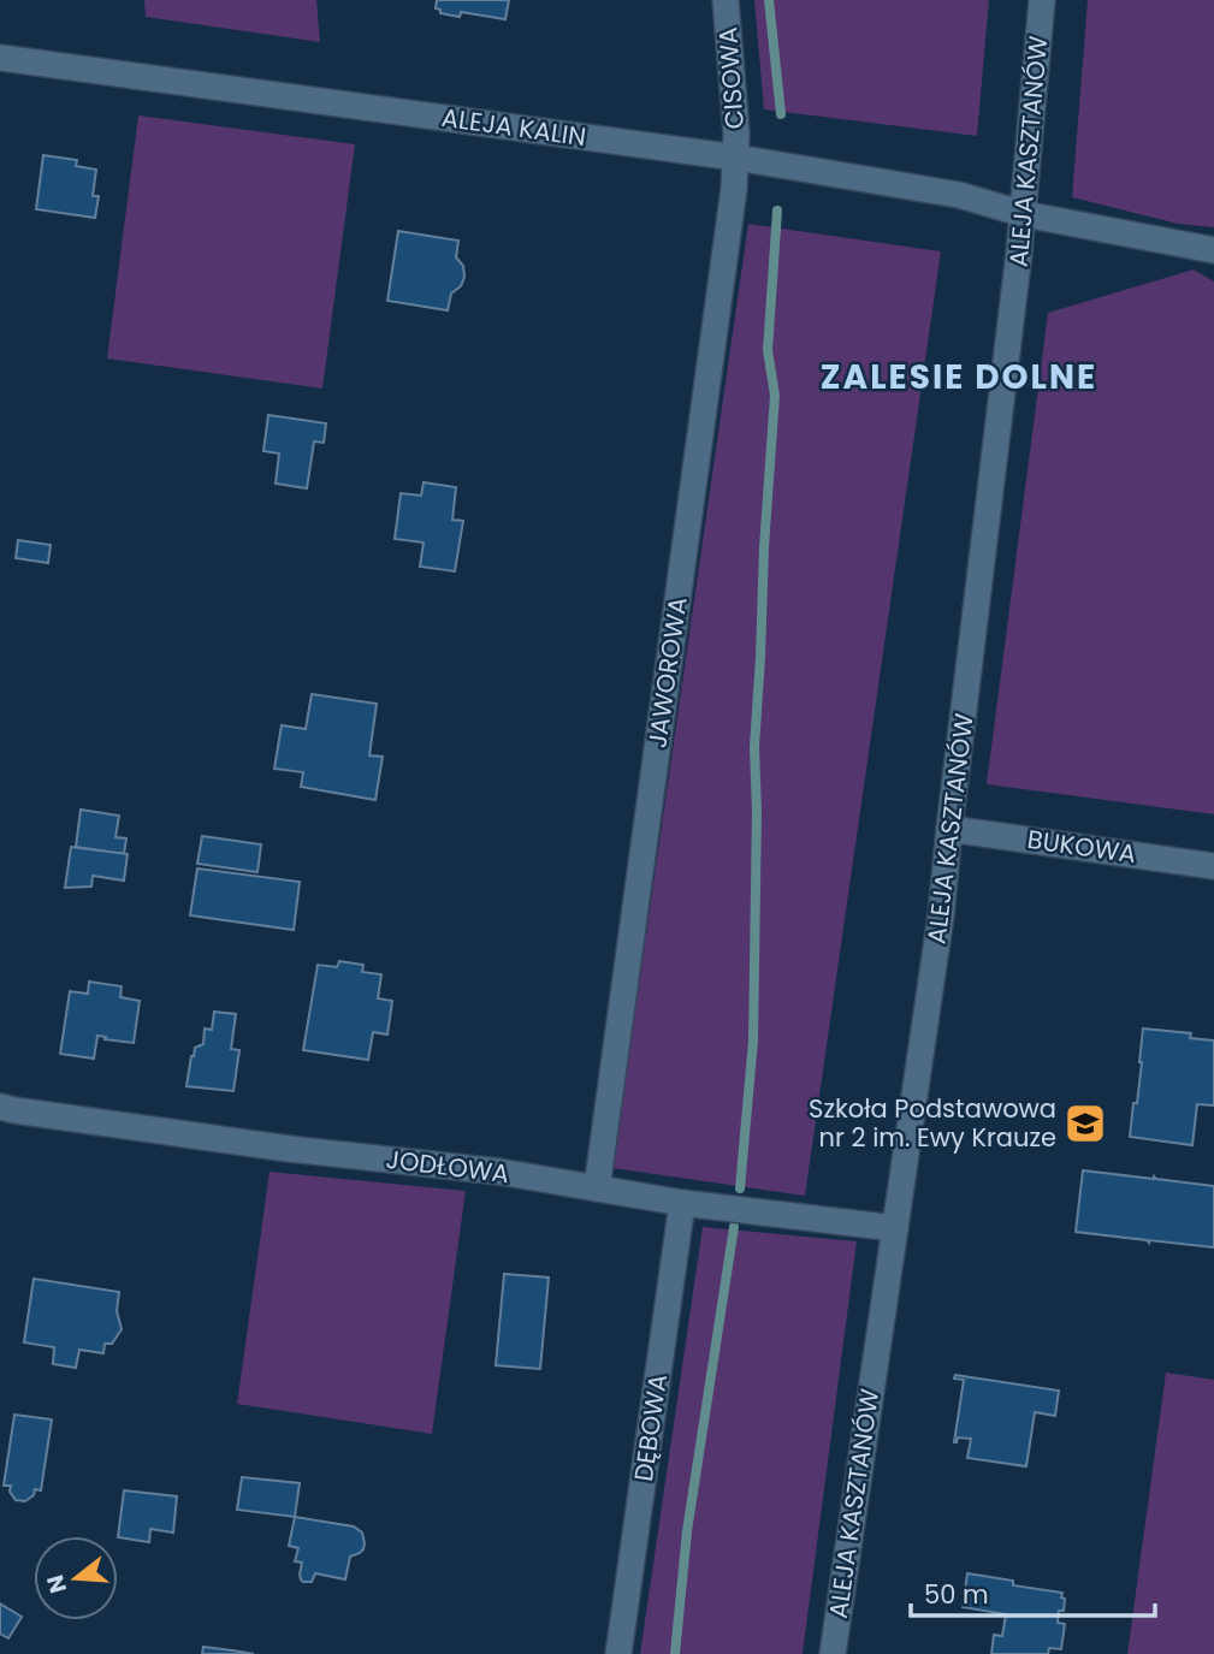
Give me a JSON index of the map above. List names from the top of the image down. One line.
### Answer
{"streets":{"street":["CISOWA","ALEJA KALIN","ALEJA KASZTANÓW","JAWOROWA","BUKOWA","JODŁOWA","DĘBOWA"]},"crossings":[["CISOWA","ALEJA KALIN"],["CISOWA","JAWOROWA"],["ALEJA KALIN","ALEJA KASZTANÓW"],["ALEJA KALIN","JAWOROWA"],["ALEJA KASZTANÓW","BUKOWA"],["ALEJA KASZTANÓW","JODŁOWA"],["JAWOROWA","JODŁOWA"],["JODŁOWA","DĘBOWA"]],"districts":["ZALESIE DOLNE"],"places":{"school or university":["Szkoła Podstawowa nr 2 im. Ewy Krauze"]},"scale_bar":"50 m","north":"left"}
